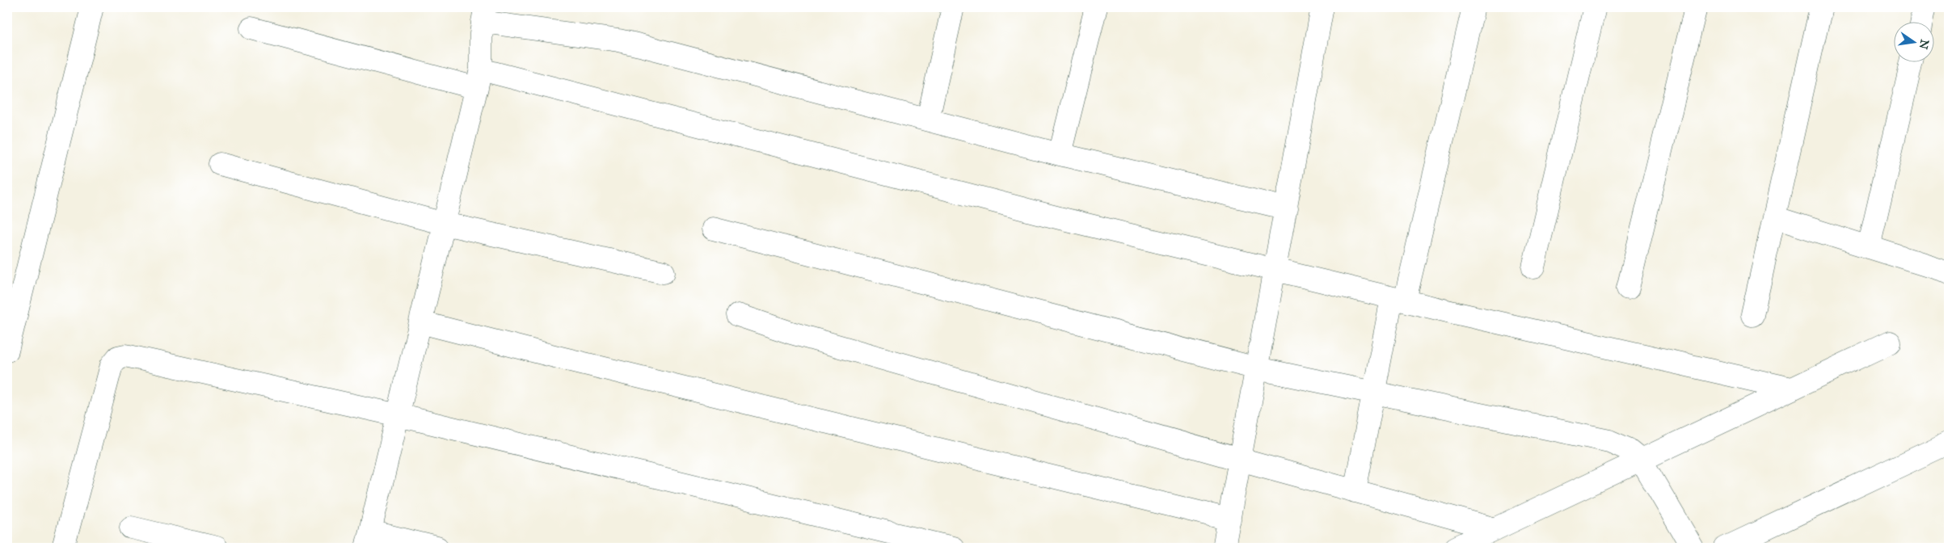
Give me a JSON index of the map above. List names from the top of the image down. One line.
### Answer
{"north":"right"}
